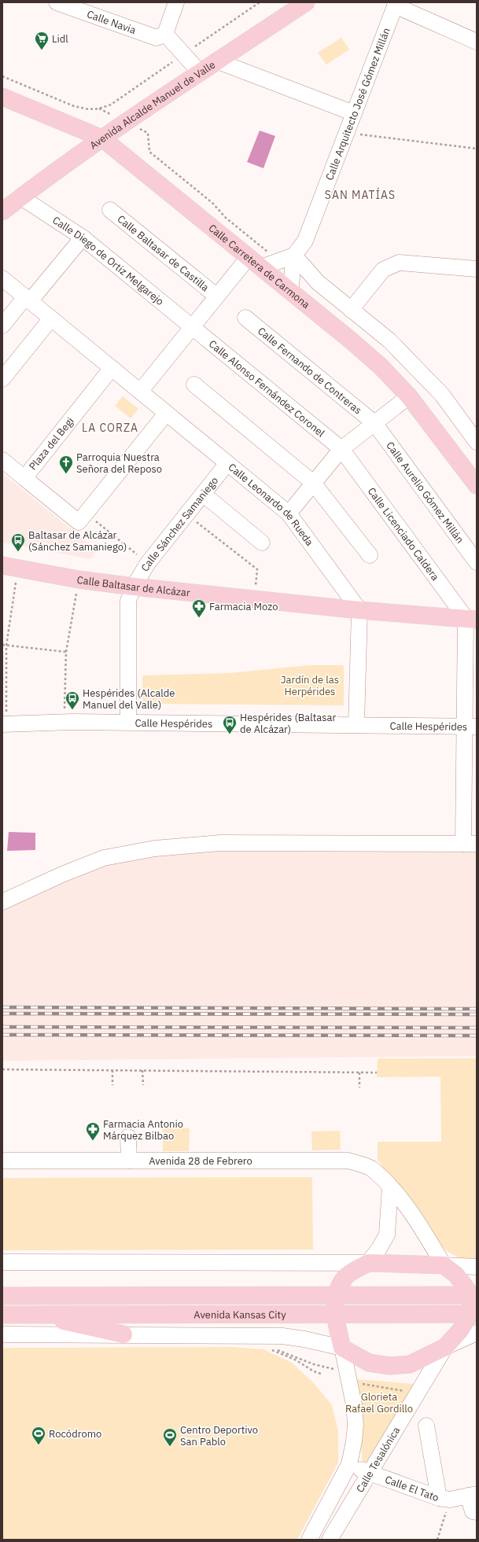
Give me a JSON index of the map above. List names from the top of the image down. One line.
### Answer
{"streets":{"main road":["Avenida Alcalde Manuel de Valle","Calle Carretera de Carmona","Calle Baltasar de Alcázar","Avenida Kansas City"],"street":["Calle Navia","Calle Arquitecto José Gómez Millán","Calle Baltasar de Castilla","Calle Diego de Ortiz Melgarejo","Calle Fernando de Contreras","Calle Alonso Fernández Coronel","Plaza del Begi","Calle Aurelio Gómez Millán","Calle Leonardo de Rueda","Calle Sánchez Samaniego","Calle Licenciado Caldera","Calle Hespérides","Avenida 28 de Febrero","Calle Tesalónica","Calle El Tato"]},"crossings":[["Avenida Alcalde Manuel de Valle","Calle Diego de Ortiz Melgarejo"],["Avenida Alcalde Manuel de Valle","Calle Carretera de Carmona"],["Calle Diego de Ortiz Melgarejo","Calle Alonso Fernández Coronel"],["Calle Fernando de Contreras","Calle Aurelio Gómez Millán"],["Calle Alonso Fernández Coronel","Calle Licenciado Caldera"],["Plaza del Begi","Calle Leonardo de Rueda"],["Calle Leonardo de Rueda","Calle Sánchez Samaniego"],["Calle Leonardo de Rueda","Calle Baltasar de Alcázar"],["Calle Sánchez Samaniego","Calle Baltasar de Alcázar"],["Calle Sánchez Samaniego","Calle Hespérides"],["Calle Licenciado Caldera","Calle Baltasar de Alcázar"],["Avenida Kansas City","Calle Tesalónica"],["Calle Tesalónica","Calle El Tato"]],"districts":["SAN MATÍAS","LA CORZA"],"parks":["Jardín de las Herpérides","Glorieta Rafael Gordillo"],"places":{"supermarket":["Lidl"],"church":["Parroquia Nuestra Señora del Reposo"],"bus stop":["Baltasar de Alcázar (Sánchez Samaniego)","Hespérides (Alcalde Manuel del Valle)","Hespérides (Baltasar de Alcázar)"],"pharmacy":["Farmacia Mozo","Farmacia Antonio Márquez Bilbao"],"sports":["Rocódromo","Centro Deportivo San Pablo"]}}
